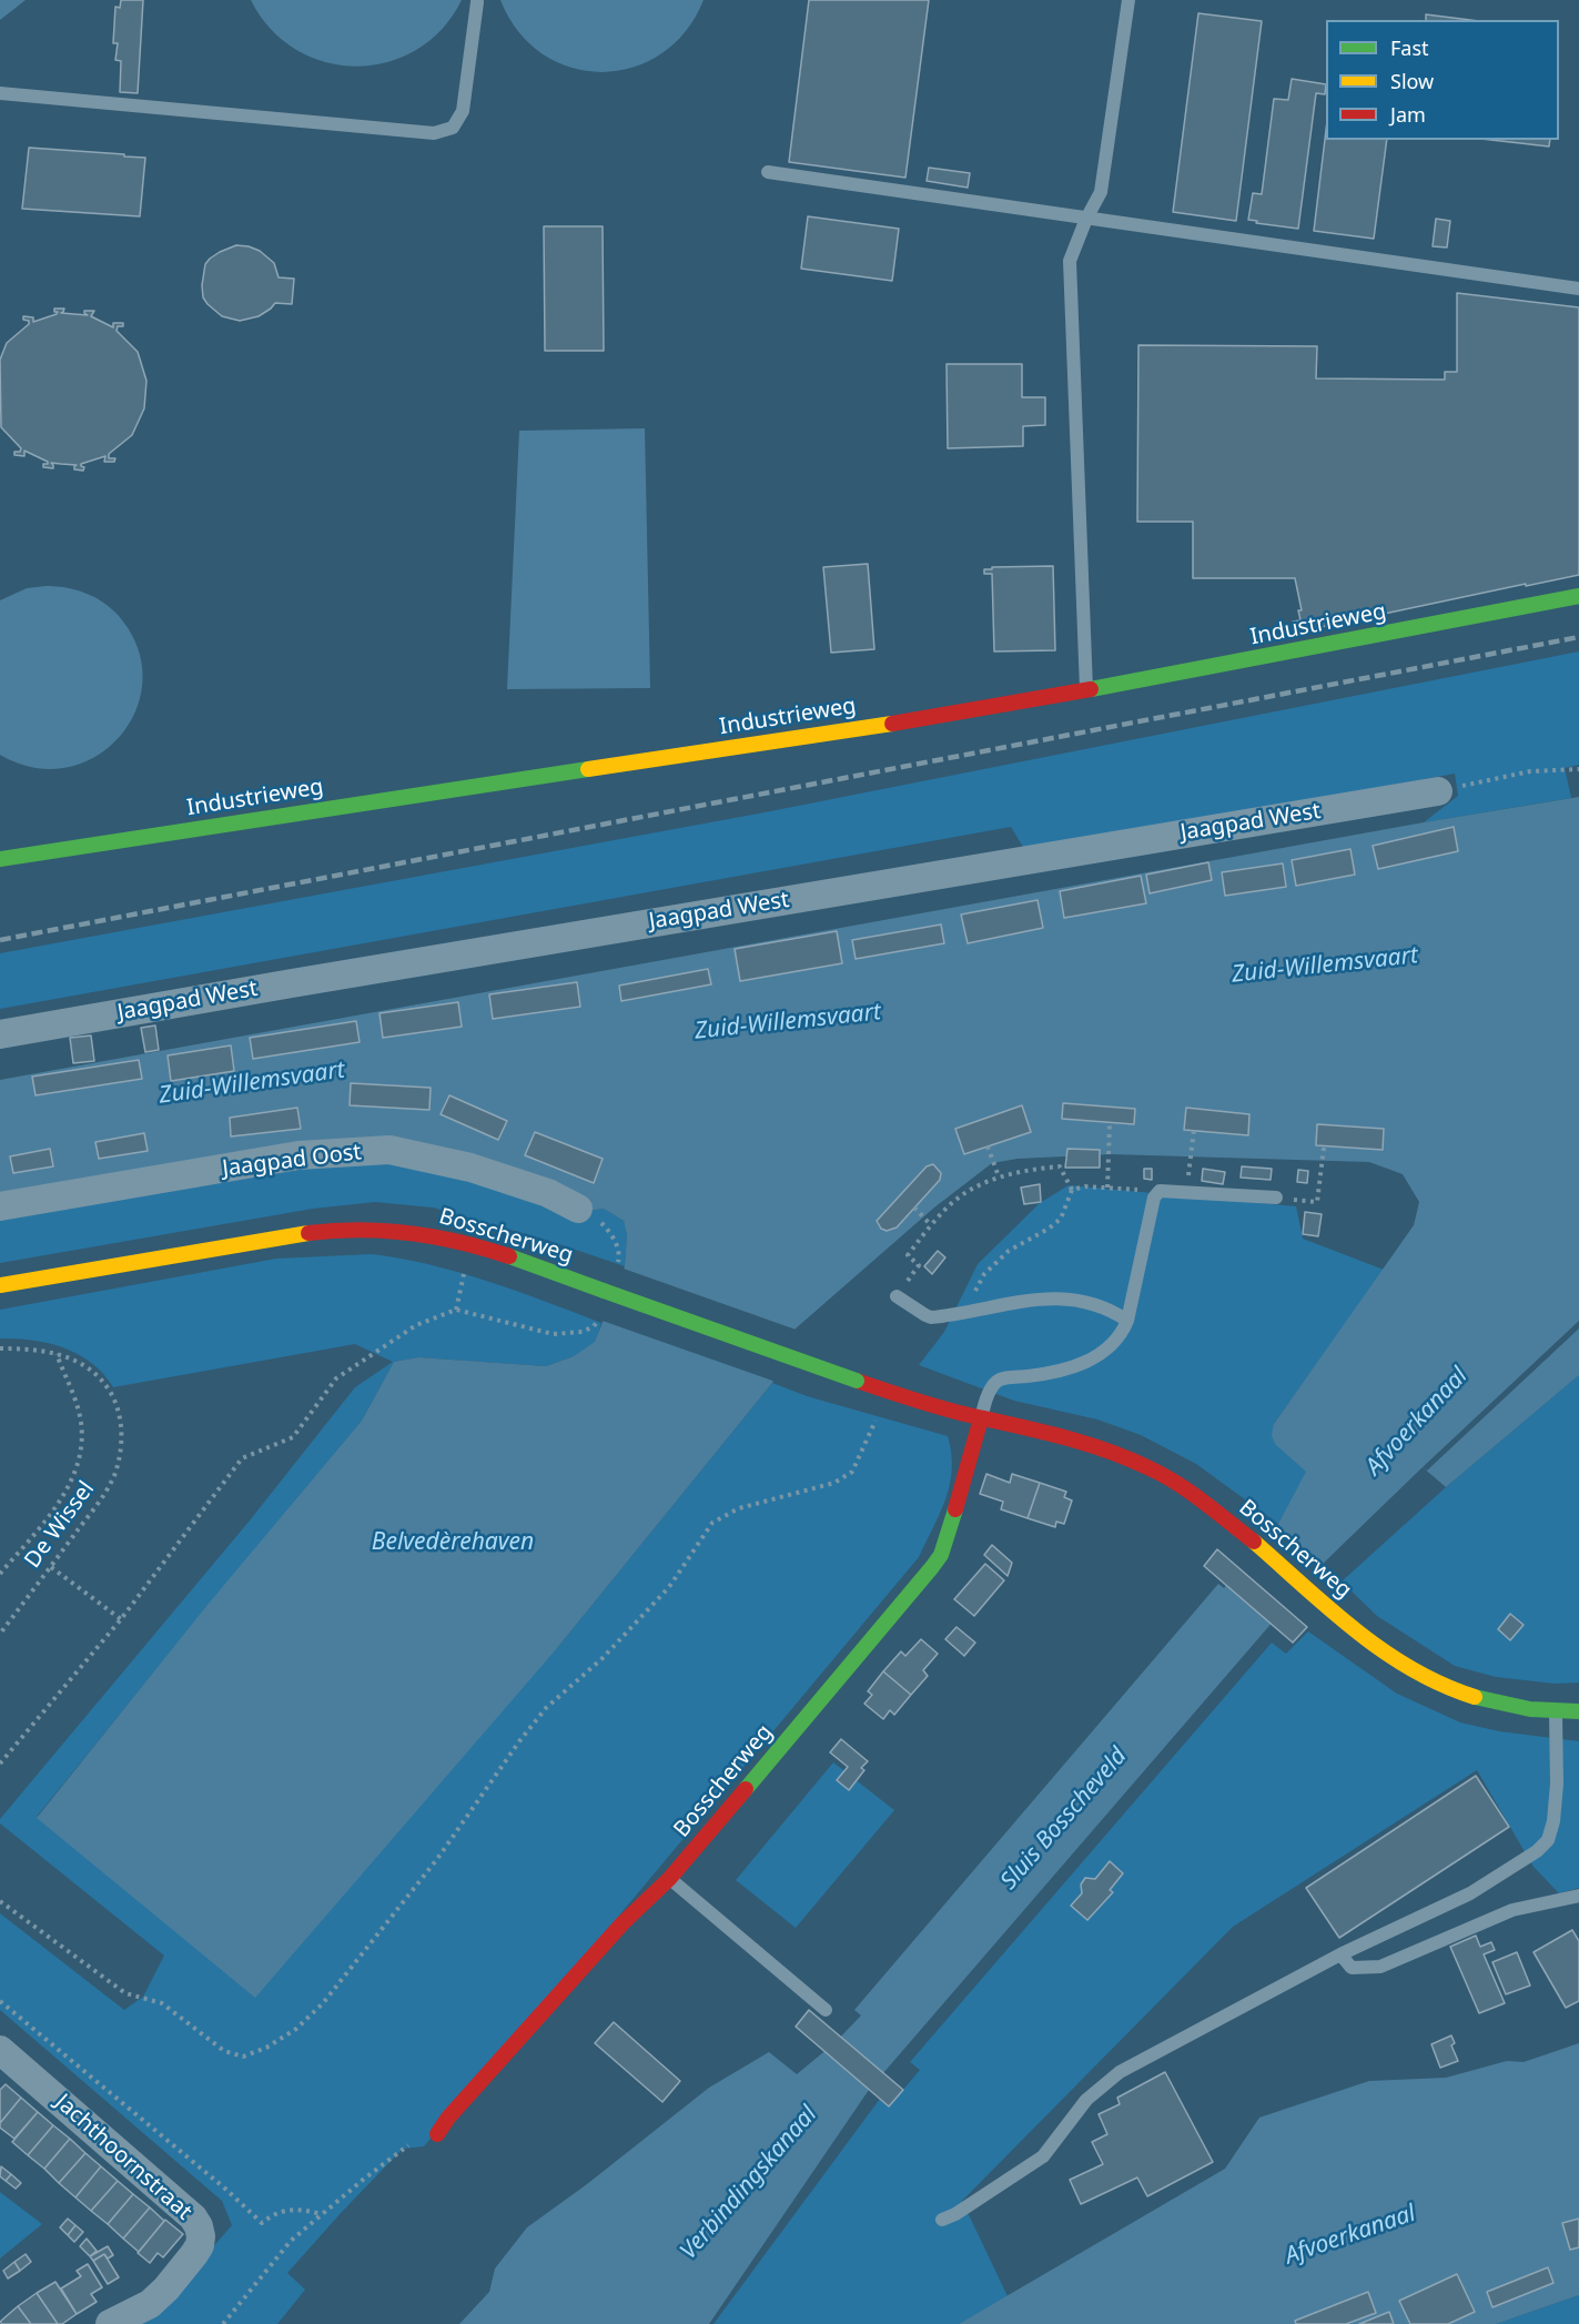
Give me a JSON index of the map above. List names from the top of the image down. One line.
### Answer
{"streets":{"street":["Industrieweg","Jaagpad West","Jaagpad Oost","Bosscherweg","Jachthoornstraat"],"path":["De Wissel"]},"water":["Zuid-Willemsvaart","Afvoerkanaal","Belvedèrehaven","Sluis Bosscheveld","Verbindingskanaal"],"legend":["Fast","Slow","Jam"]}
